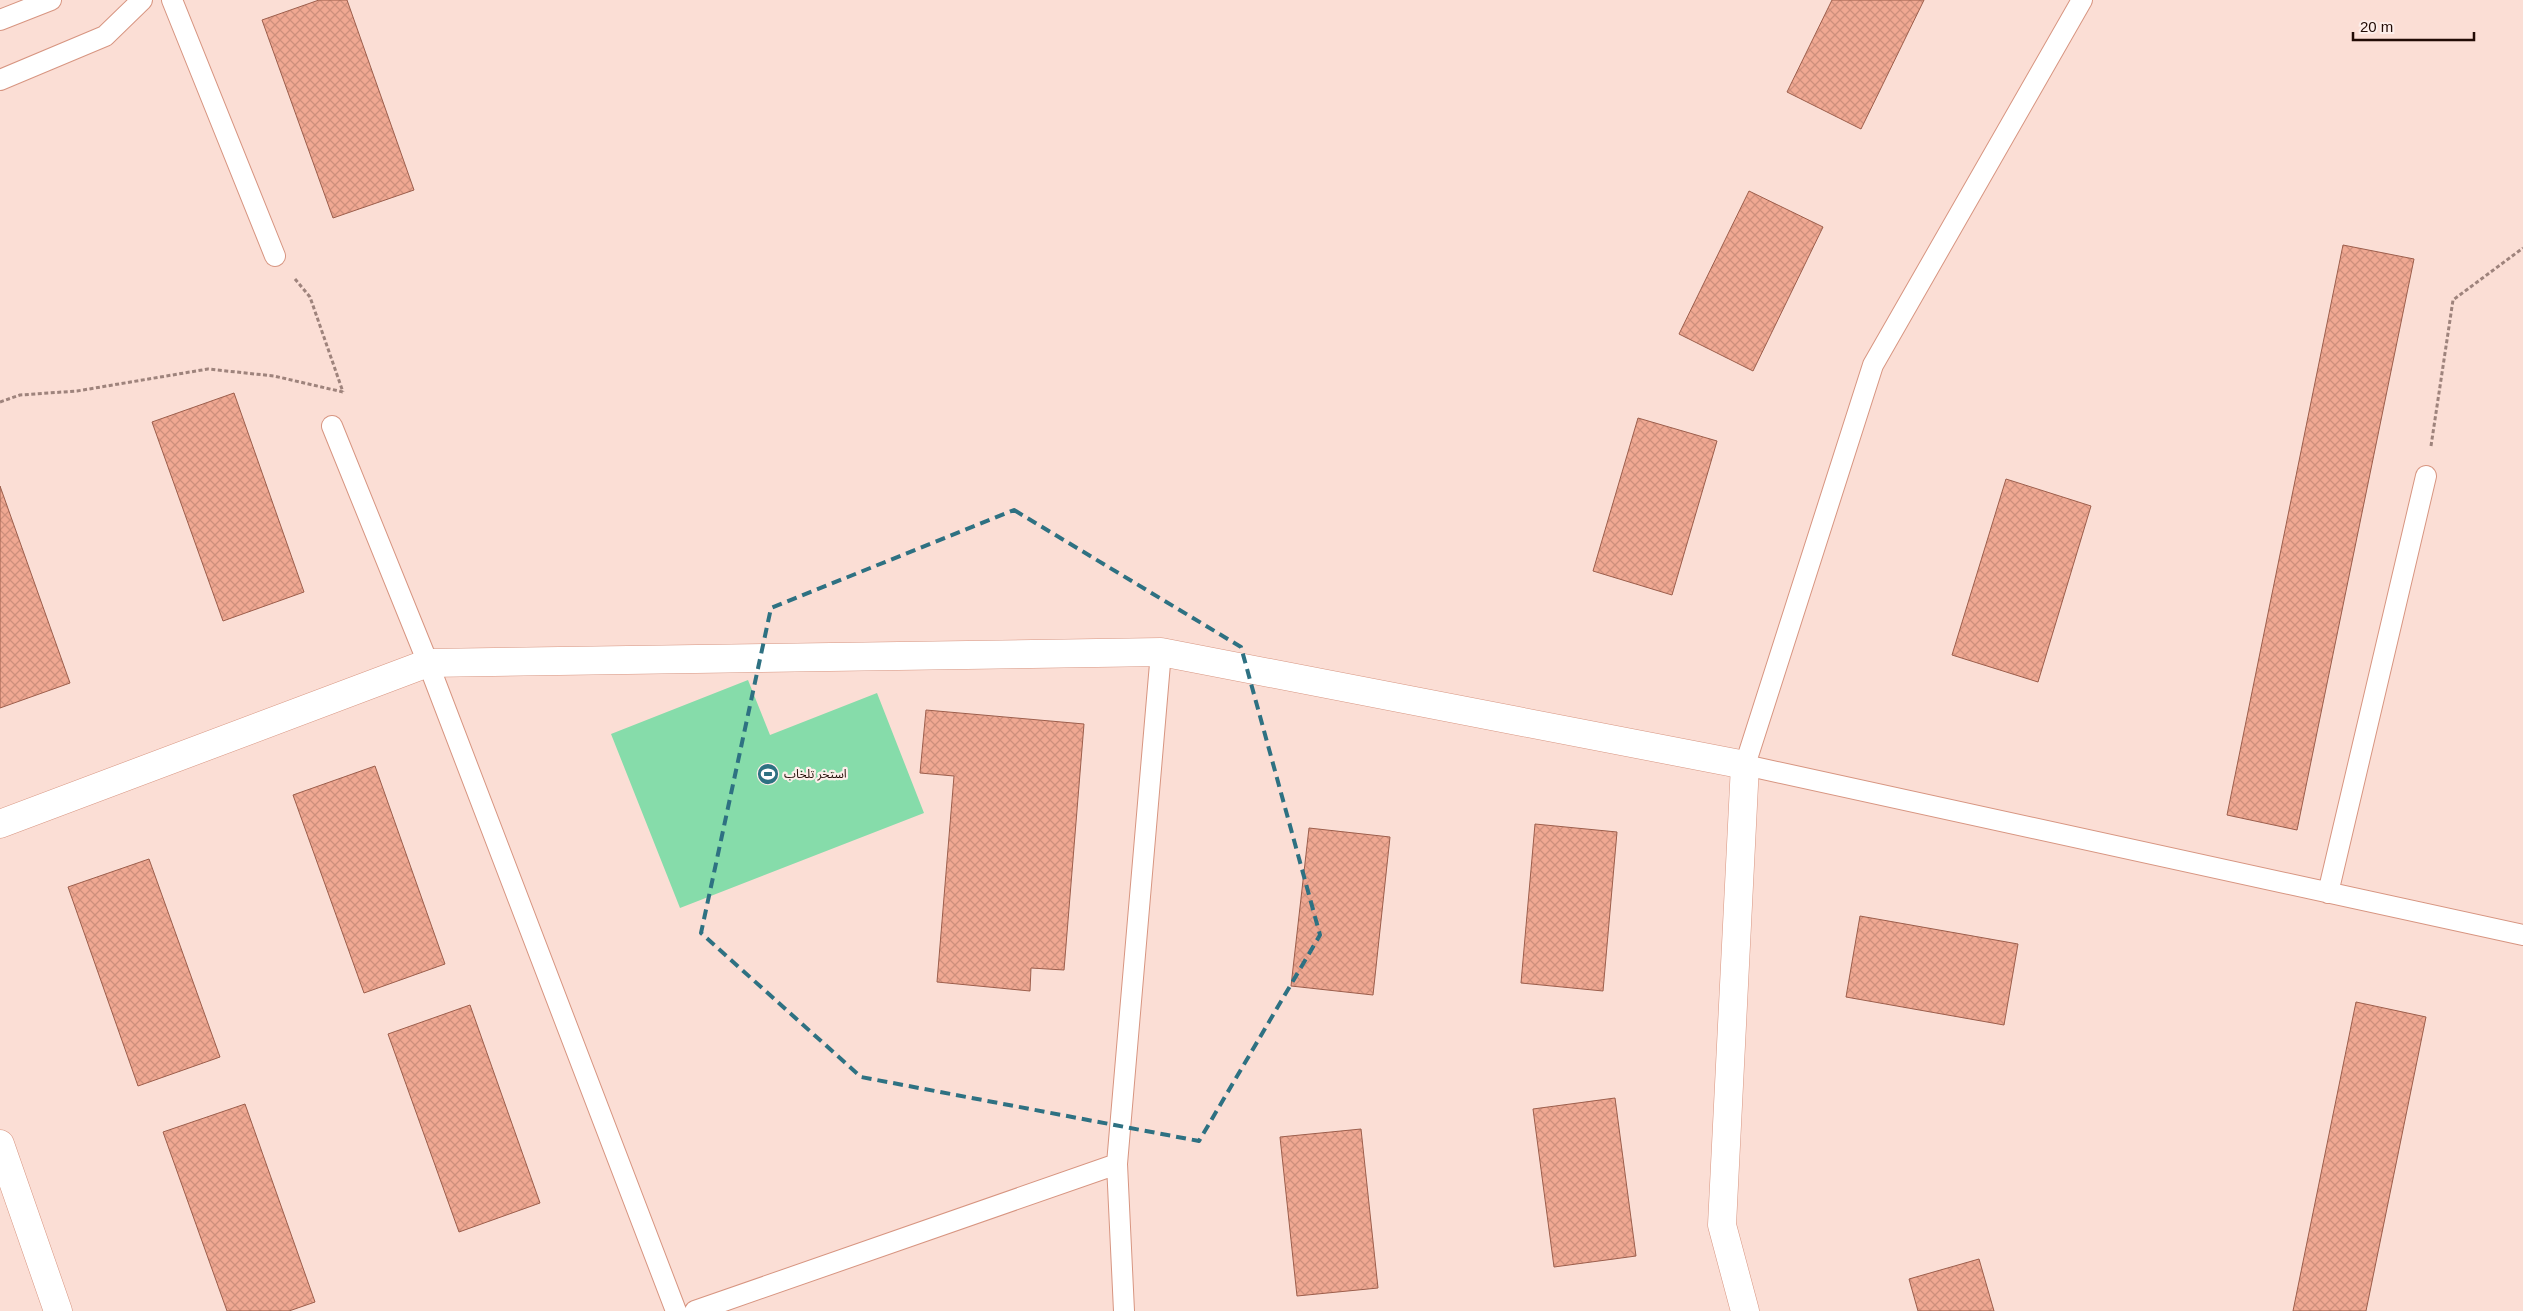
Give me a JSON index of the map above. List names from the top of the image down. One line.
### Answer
{"places":{"sports":["استخر تلخاب"]},"scale_bar":"20 m"}
